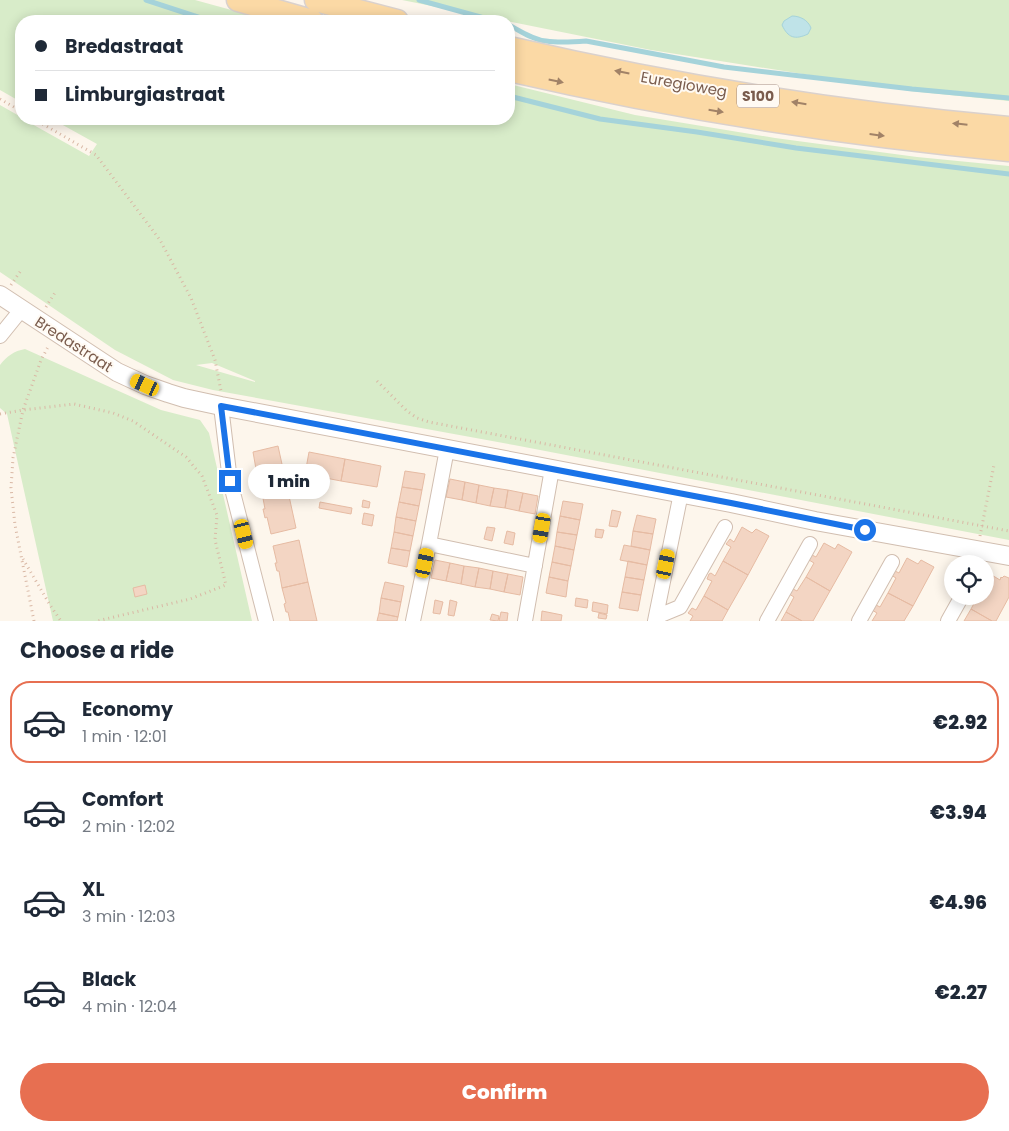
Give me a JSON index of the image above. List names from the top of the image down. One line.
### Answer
{"streets":{"main road":["Euregioweg","S100"],"street":["Bredastraat"]},"page":{"banner":["Bredastraat","Limburgiastraat"],"bubble":"1 min","heading":"Choose a ride","list":[{"name":"Economy","note":"1 min · 12:01","value":"€2.92"},{"name":"Comfort","note":"2 min · 12:02","value":"€3.94"},{"name":"XL","note":"3 min · 12:03","value":"€4.96"},{"name":"Black","note":"4 min · 12:04","value":"€2.27"}],"buttons":"Confirm"}}
